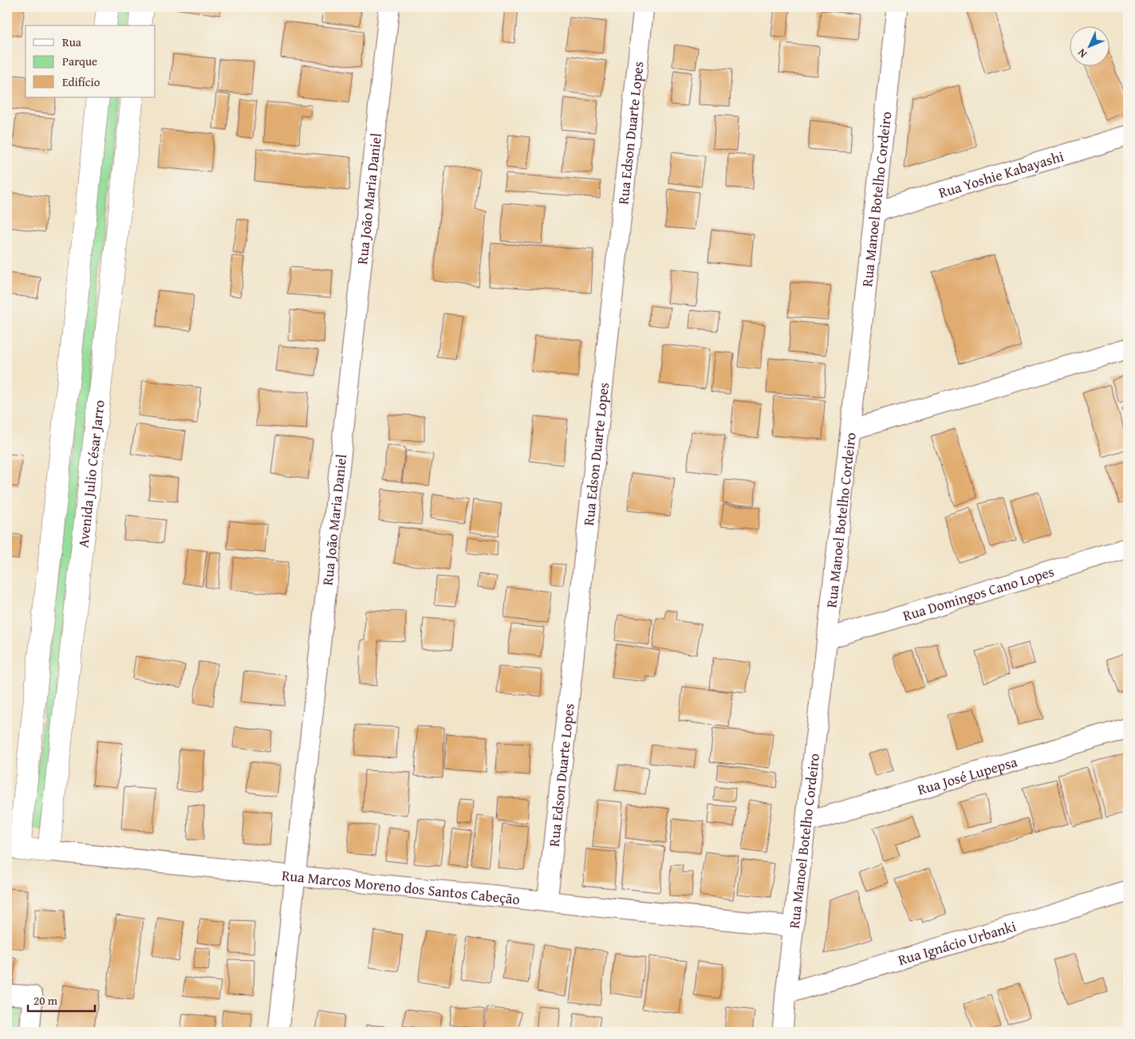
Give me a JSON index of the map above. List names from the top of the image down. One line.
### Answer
{"streets":{"street":["Rua Edson Duarte Lopes","Rua Yoshie Kabayashi","Rua João Maria Daniel","Rua Manoel Botelho Cordeiro","Avenida Julio César Jarro","Rua Domingos Cano Lopes","Rua José Lupepsa","Rua Marcos Moreno dos Santos Cabeção","Rua Ignácio Urbanki"]},"crossings":[["Rua Edson Duarte Lopes","Rua Marcos Moreno dos Santos Cabeção"],["Rua Yoshie Kabayashi","Rua Manoel Botelho Cordeiro"],["Rua João Maria Daniel","Rua Marcos Moreno dos Santos Cabeção"],["Rua Manoel Botelho Cordeiro","Rua Domingos Cano Lopes"],["Rua Manoel Botelho Cordeiro","Rua José Lupepsa"],["Rua Manoel Botelho Cordeiro","Rua Marcos Moreno dos Santos Cabeção"],["Rua Manoel Botelho Cordeiro","Rua Ignácio Urbanki"],["Avenida Julio César Jarro","Rua Marcos Moreno dos Santos Cabeção"]],"legend":["Rua","Parque","Edifício"],"scale_bar":"20 m","north":"bottom left"}
